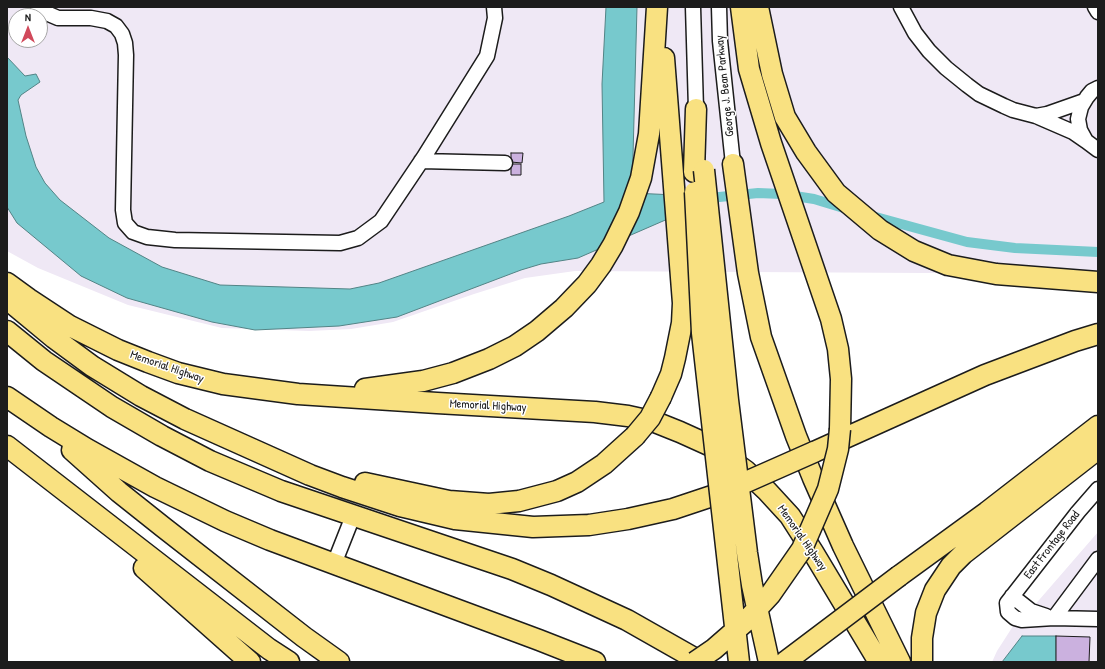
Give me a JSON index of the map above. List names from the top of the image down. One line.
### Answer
{"streets":{"highway":["Memorial Highway"],"street":["George J. Bean Parkway","East Frontage Road"]},"north":"top"}
